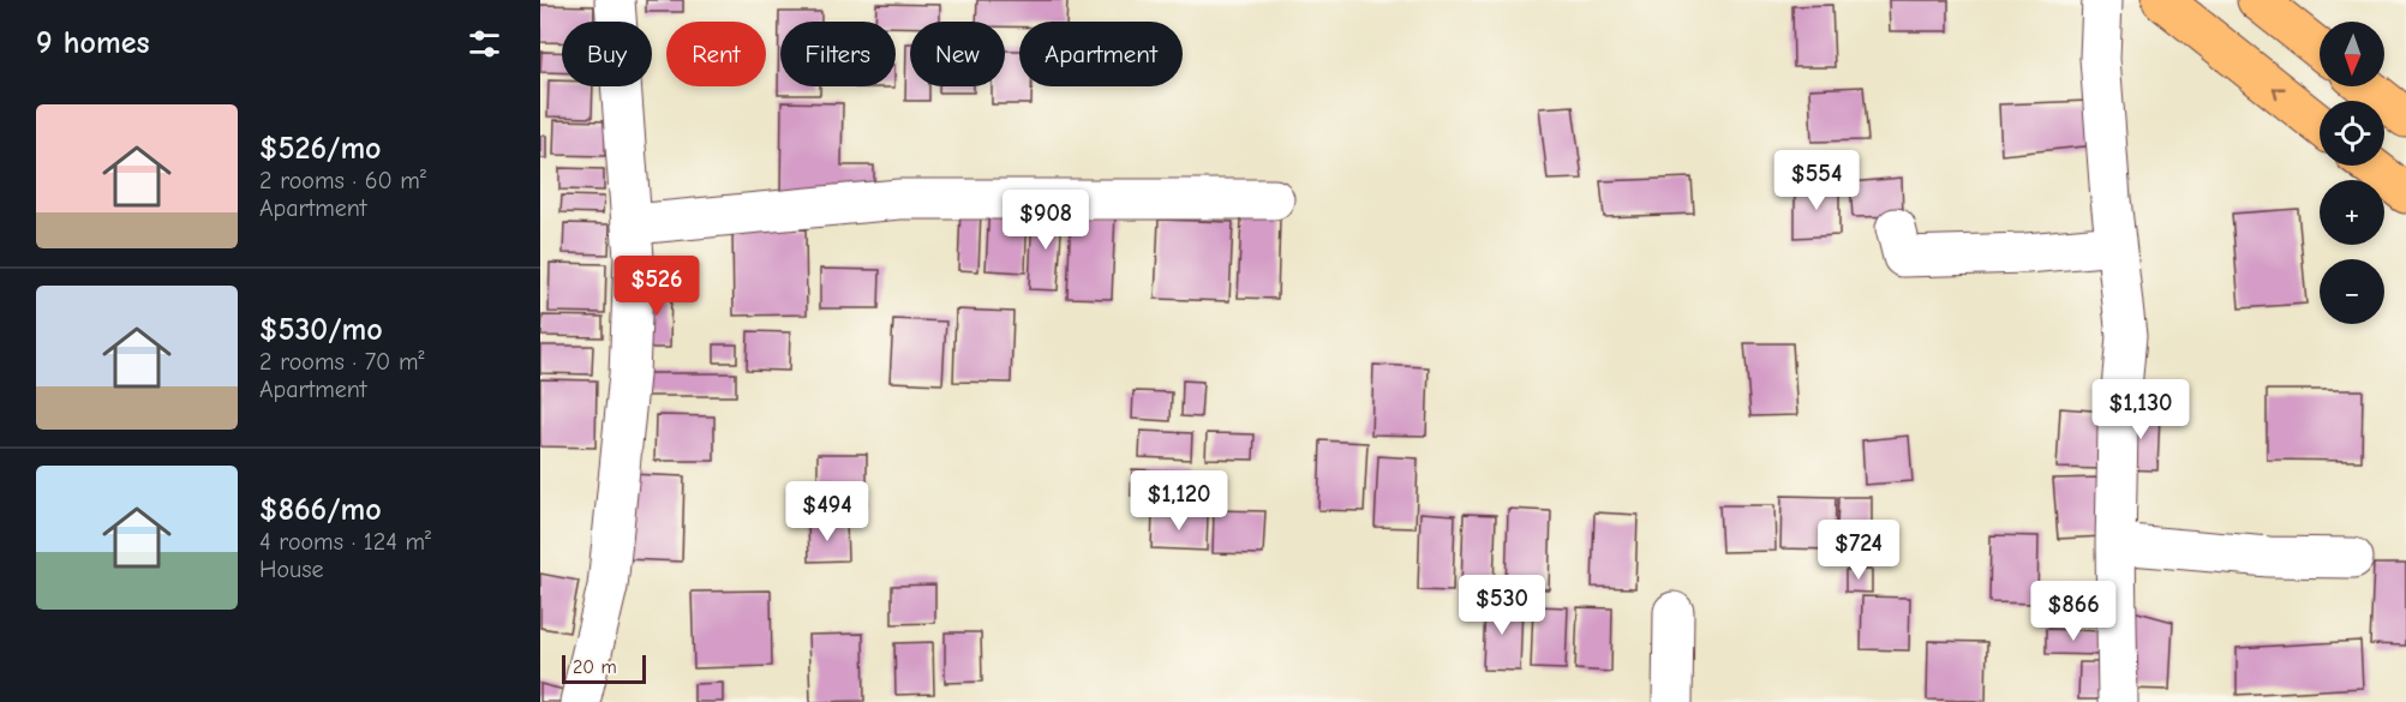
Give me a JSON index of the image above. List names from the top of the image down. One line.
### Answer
{"scale_bar":"20 m","north":"bottom","page":{"heading":"9 homes","map_buttons":["+","−"],"chip":["Buy","Rent","Filters","New","Apartment"],"list":[{"name":"$526/mo","note":"2 rooms · 60 m² · Apartment"},{"name":"$530/mo","note":"2 rooms · 70 m² · Apartment"},{"name":"$866/mo","note":"4 rooms · 124 m² · House"}],"price":["$554","$908","$526","$1,130","$1,120","$494","$724","$530","$866"],"scale":"20 m"}}
